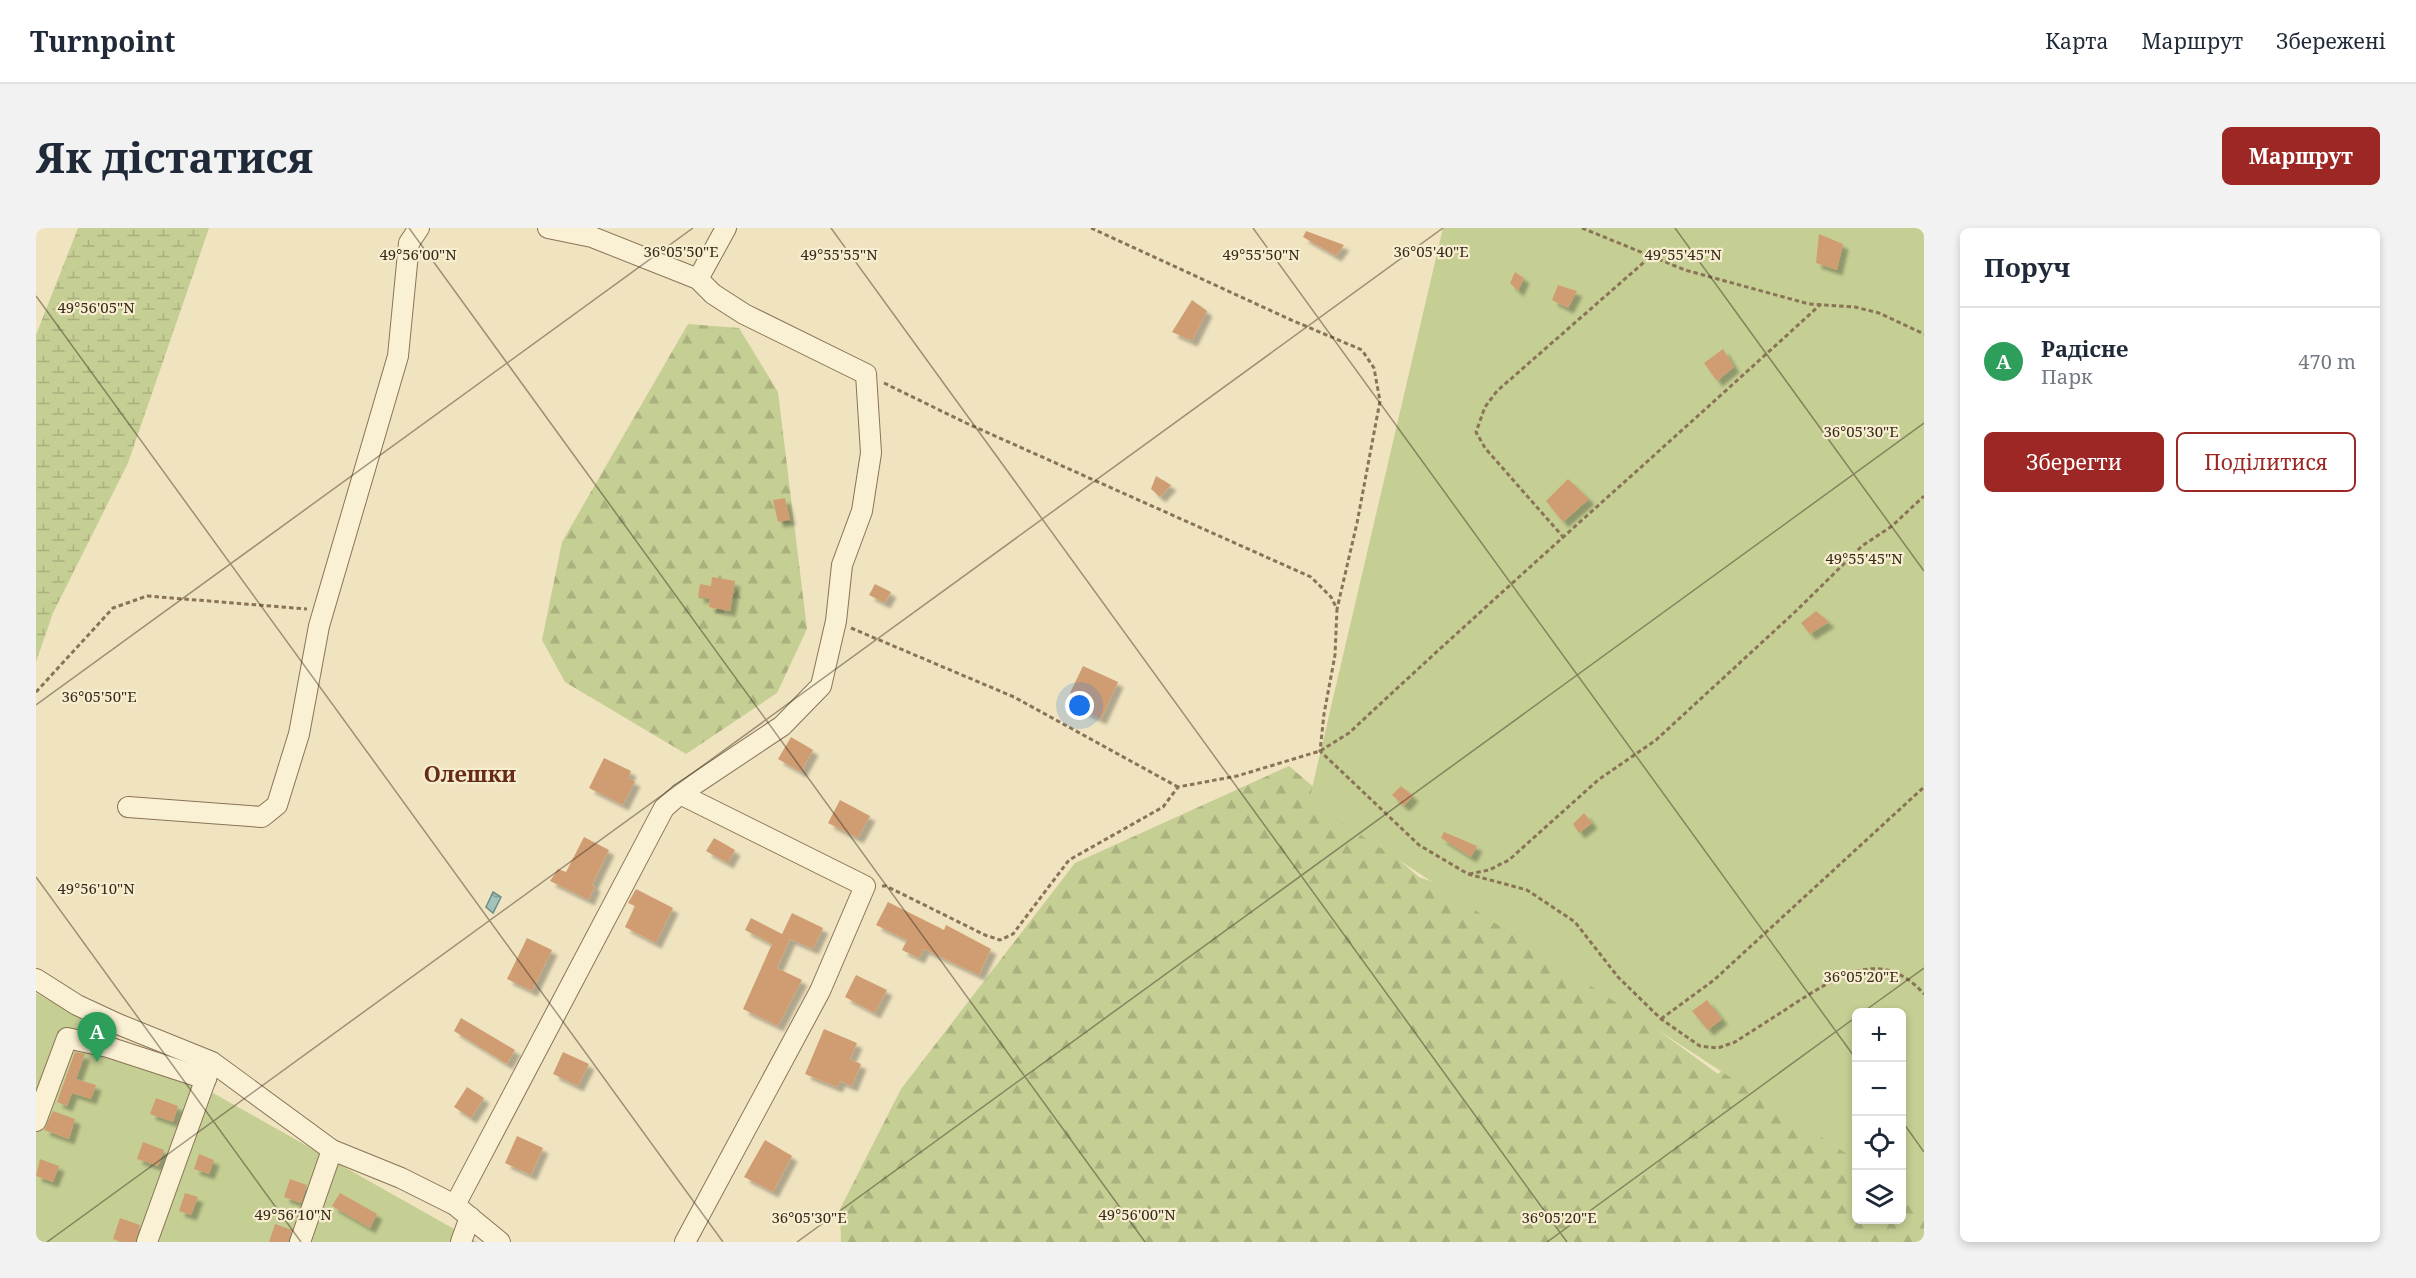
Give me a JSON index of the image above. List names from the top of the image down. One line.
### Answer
{"districts":["Олешки"],"page":{"header":"Turnpoint","nav":["Карта","Маршрут","Збережені"],"buttons":["Маршрут",["Зберегти","Поділитися"]],"title":"Як дістатися","heading":"Поруч","list":[{"mark":"A","name":"Радісне","note":"Парк","value":"470 m"}],"map_buttons":["+","−"],"pins":"A"},"coordinates":["36°05'50\"E","36°05'40\"E","49°56'00\"N","49°55'55\"N","49°55'50\"N","49°55'45\"N","49°56'05\"N","36°05'30\"E","49°56'10\"N","36°05'20\"E"]}
